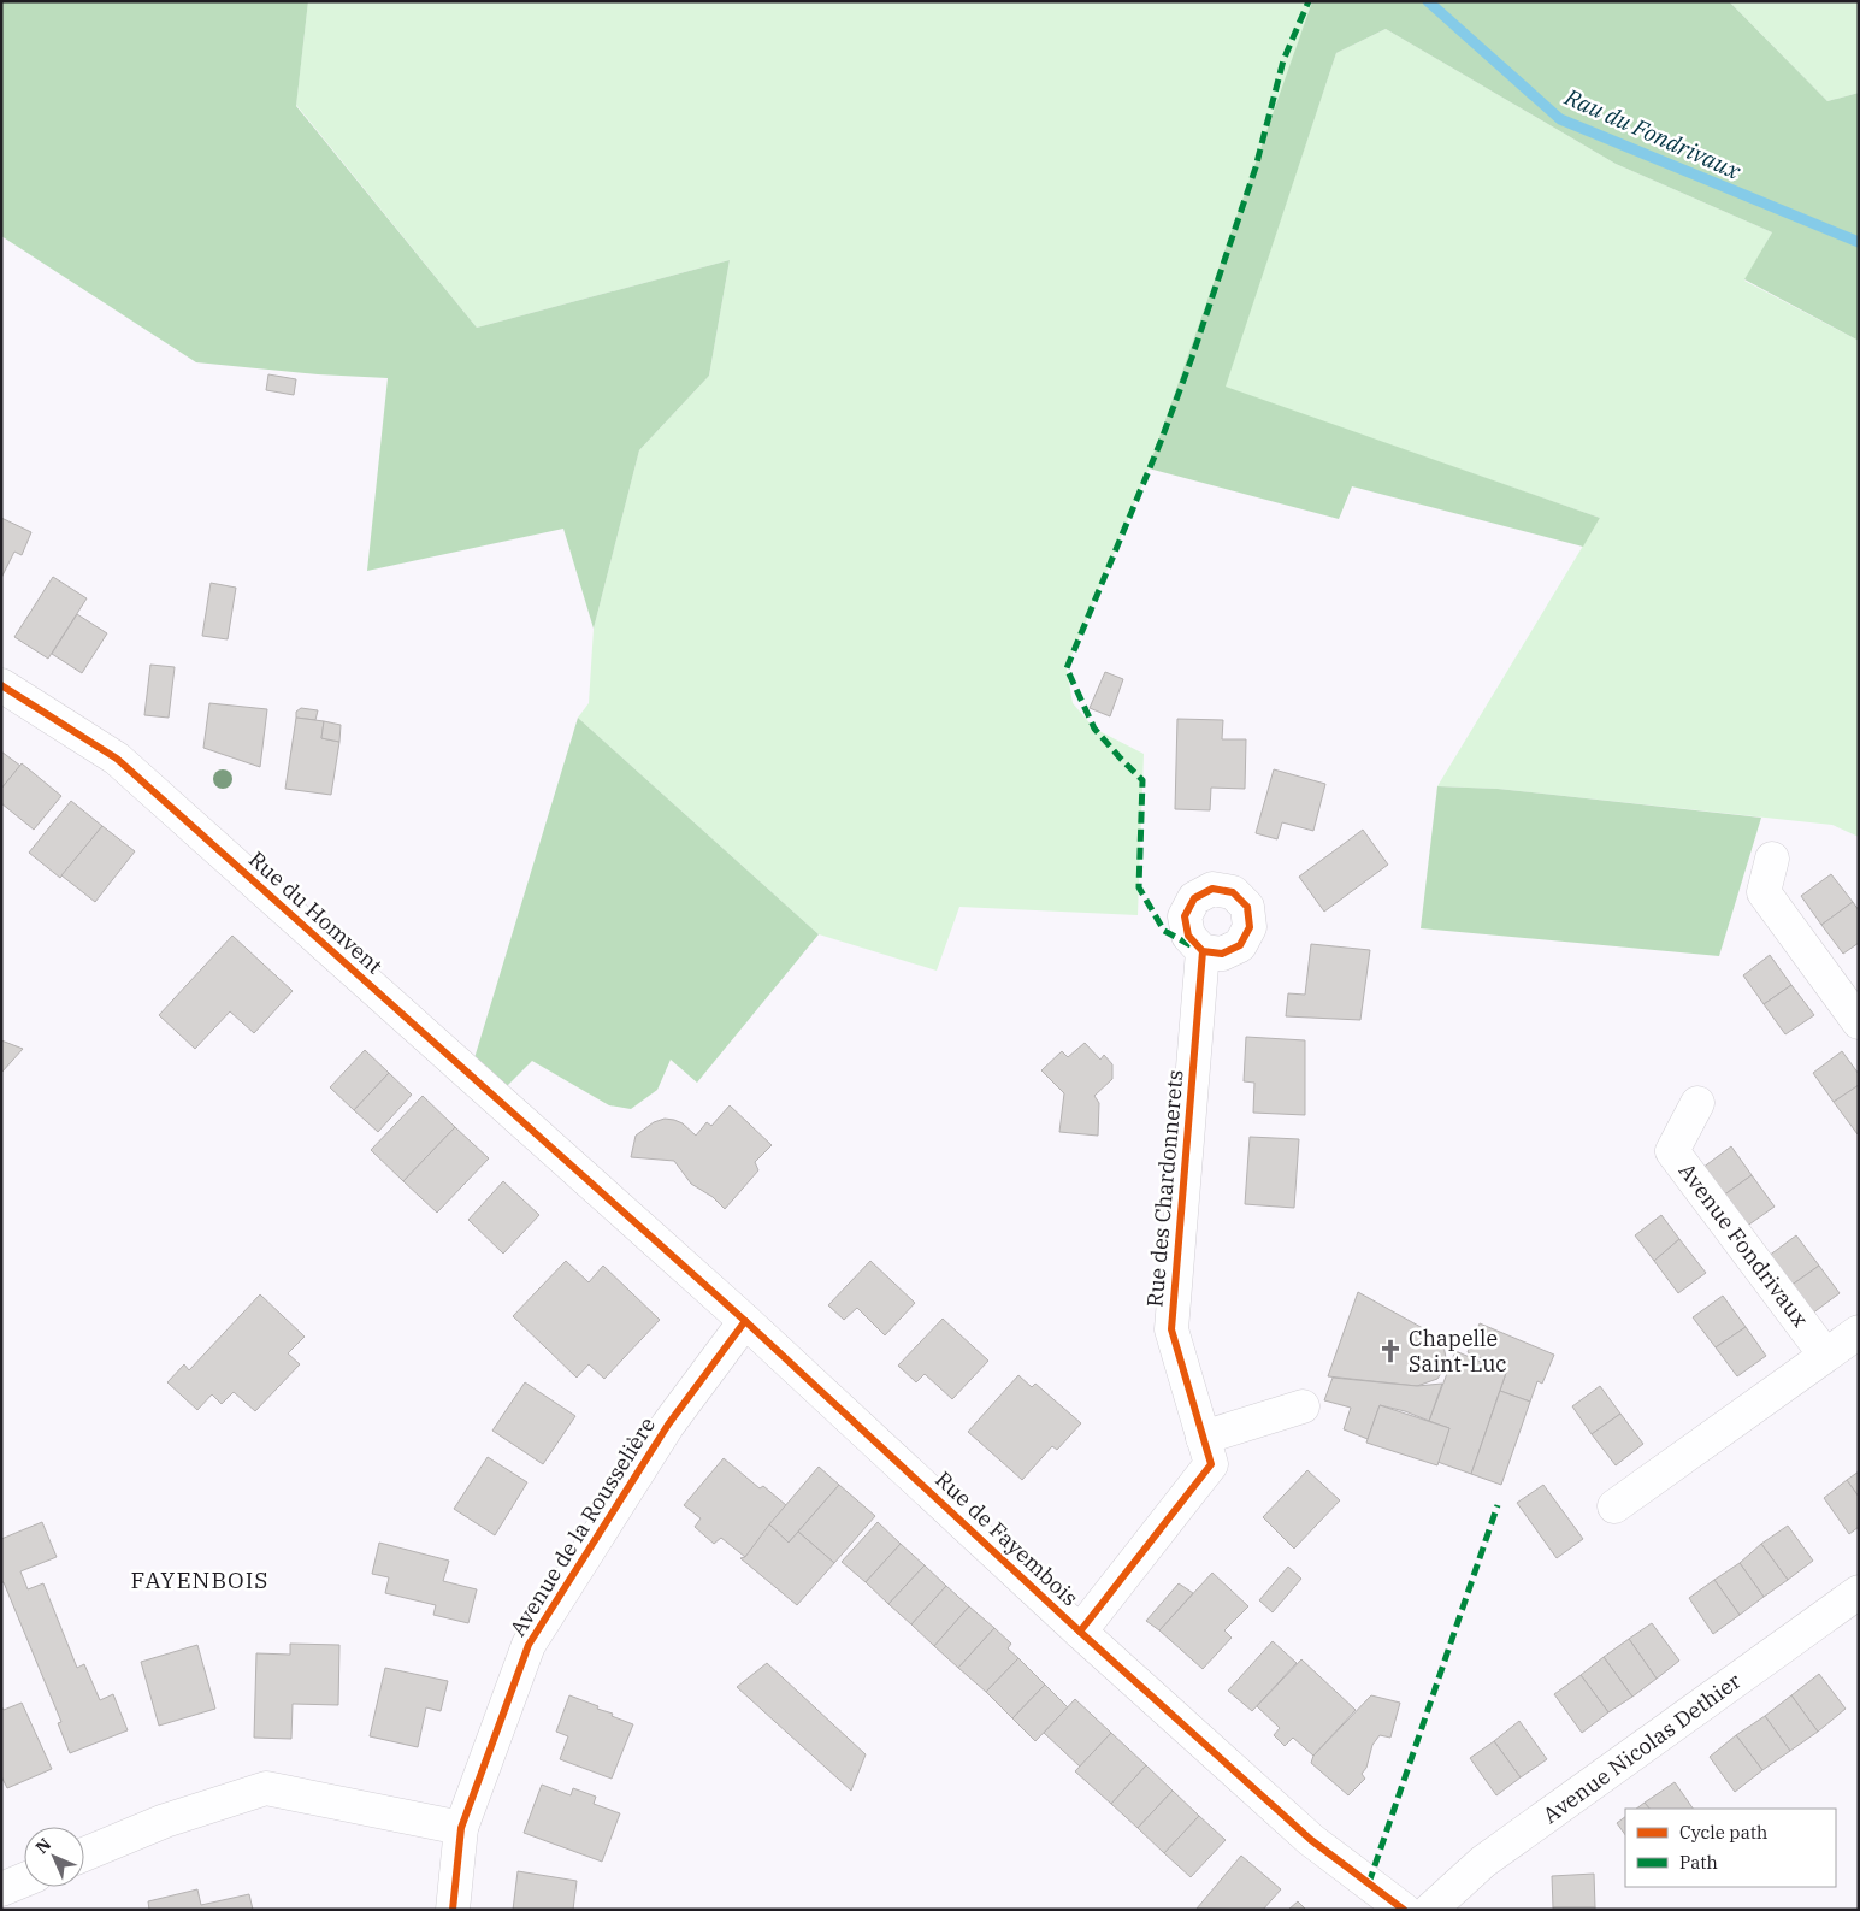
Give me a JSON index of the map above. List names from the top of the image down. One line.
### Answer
{"streets":{"street":["Rue du Homvent","Rue des Chardonnerets","Avenue Fondrivaux","Avenue de la Rousselière","Rue de Fayembois","Avenue Nicolas Dethier"]},"crossings":[["Rue du Homvent","Rue de Fayembois"],["Rue des Chardonnerets","Rue de Fayembois"],["Avenue de la Rousselière","Rue de Fayembois"]],"districts":["FAYENBOIS"],"water":["Rau du Fondrivaux"],"places":{"church":["Chapelle Saint-Luc"]},"legend":["Cycle path","Path"],"north":"top left"}
